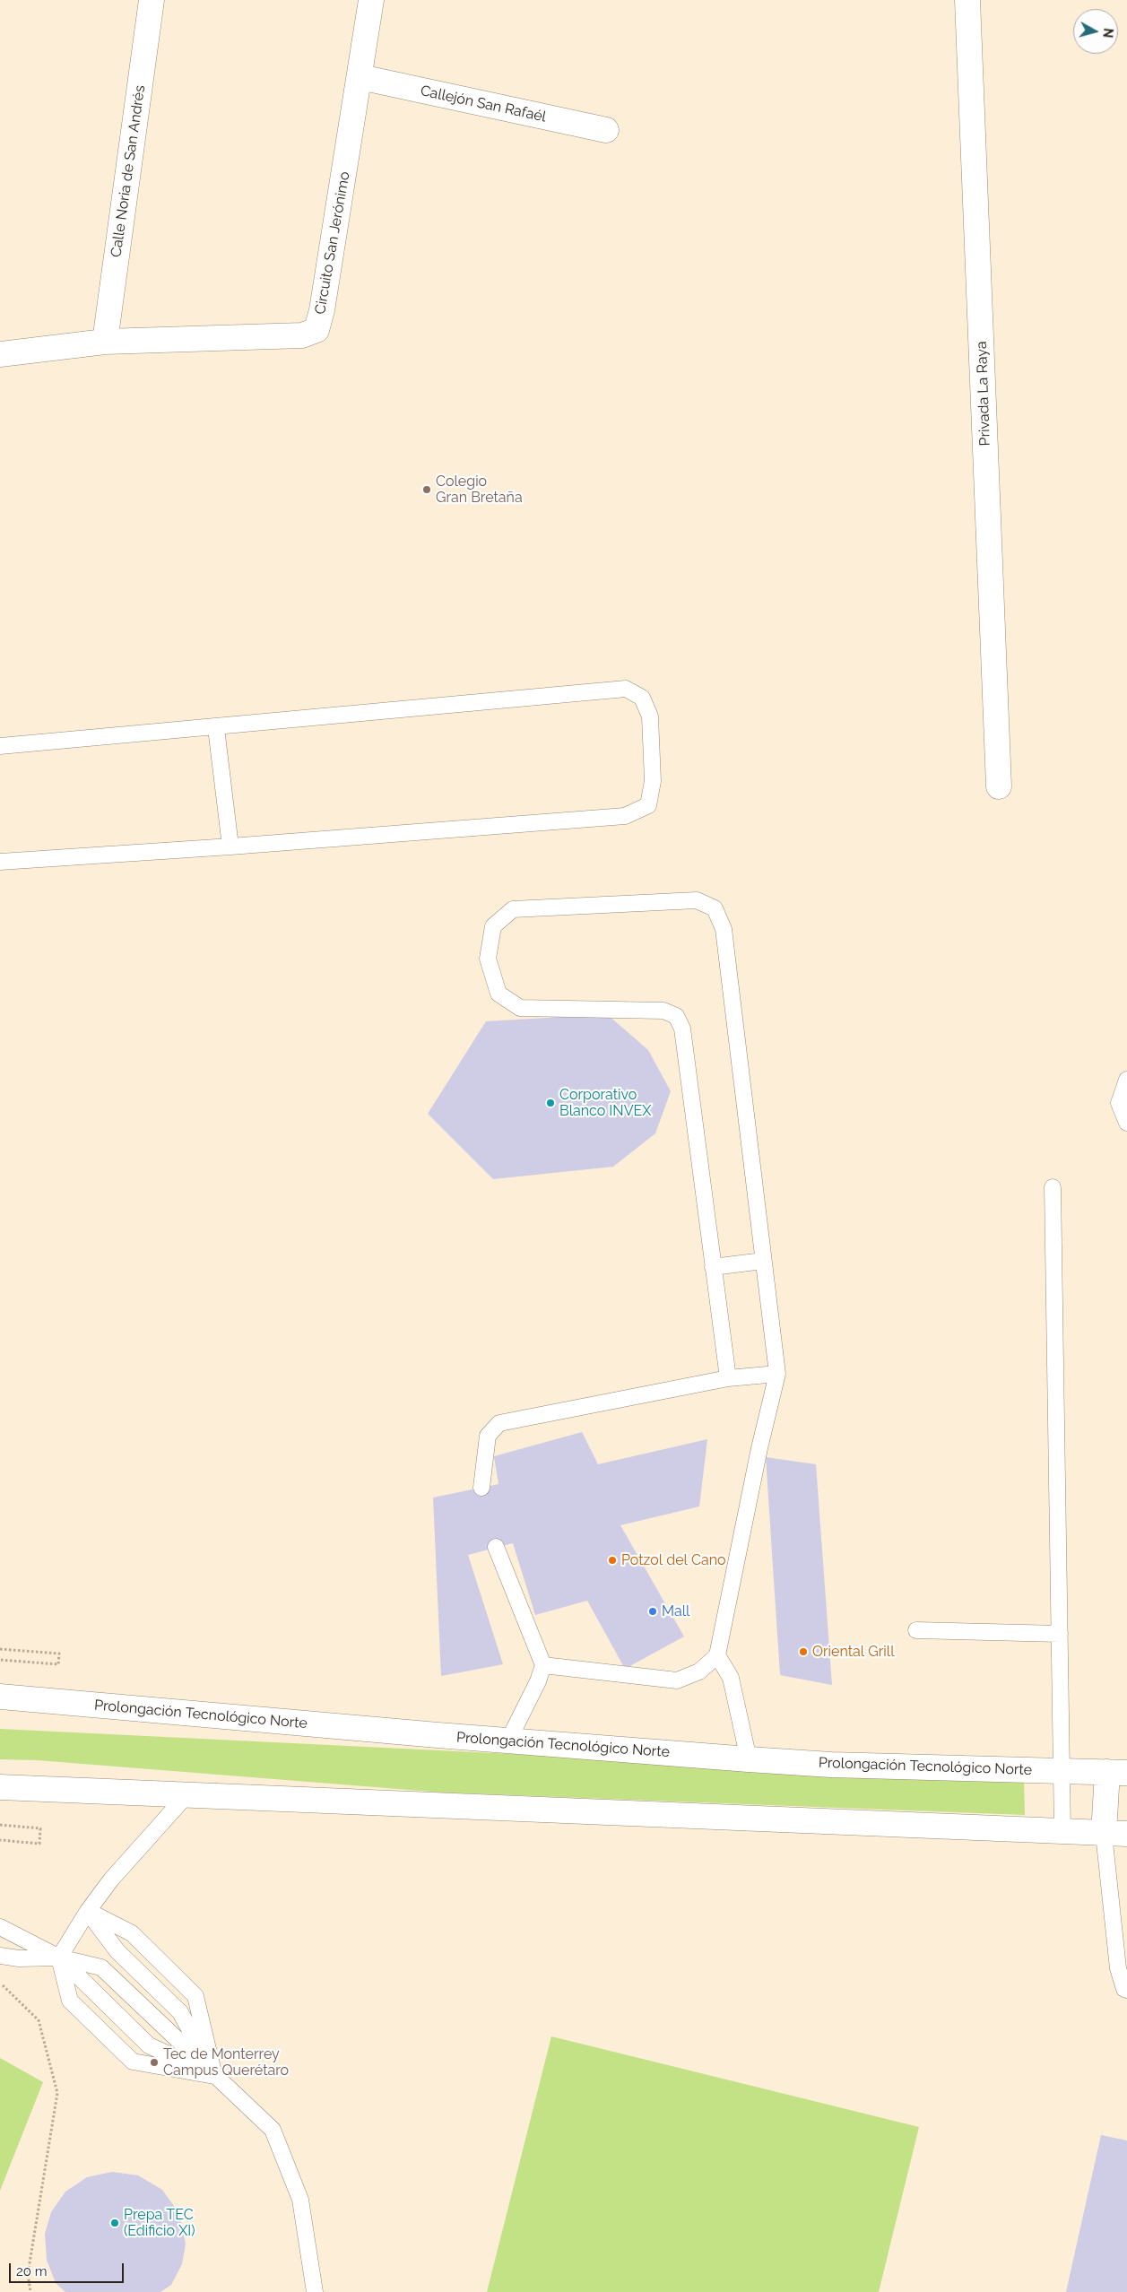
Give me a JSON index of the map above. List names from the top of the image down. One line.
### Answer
{"streets":{"main road":["Callejón San Rafaél","Calle Noria de San Andrés","Circuito San Jerónimo","Privada La Raya","Prolongación Tecnológico Norte"]},"crossings":[["Callejón San Rafaél","Circuito San Jerónimo"],["Calle Noria de San Andrés","Circuito San Jerónimo"]],"places":["Colegio Gran Bretaña","Corporativo Blanco INVEX","Potzol del Cano","Mall","Oriental Grill","Tec de Monterrey Campus Querétaro","Prepa TEC (Edificio XI)"],"scale_bar":"20 m","north":"right"}
